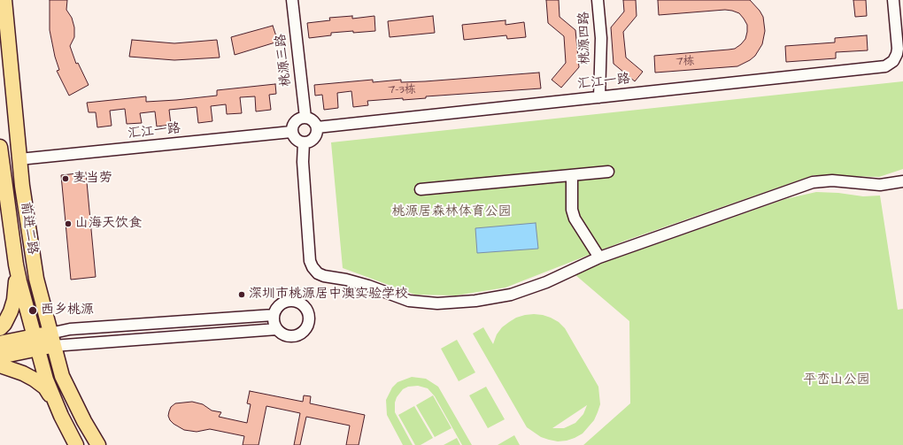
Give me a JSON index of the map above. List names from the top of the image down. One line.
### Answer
{"streets":{"main road":["前进二路"],"street":["桃源四路","桃源三路","汇江一路"]},"crossings":[["桃源四路","汇江一路"],["桃源三路","汇江一路"],["汇江一路","前进二路"]],"parks":["桃源居森林体育公园","平峦山公园"],"places":["麦当劳","山海天饮食","深圳市桃源居中澳实验学校","西乡桃源"],"house_numbers":["7栋","7-3栋"]}
